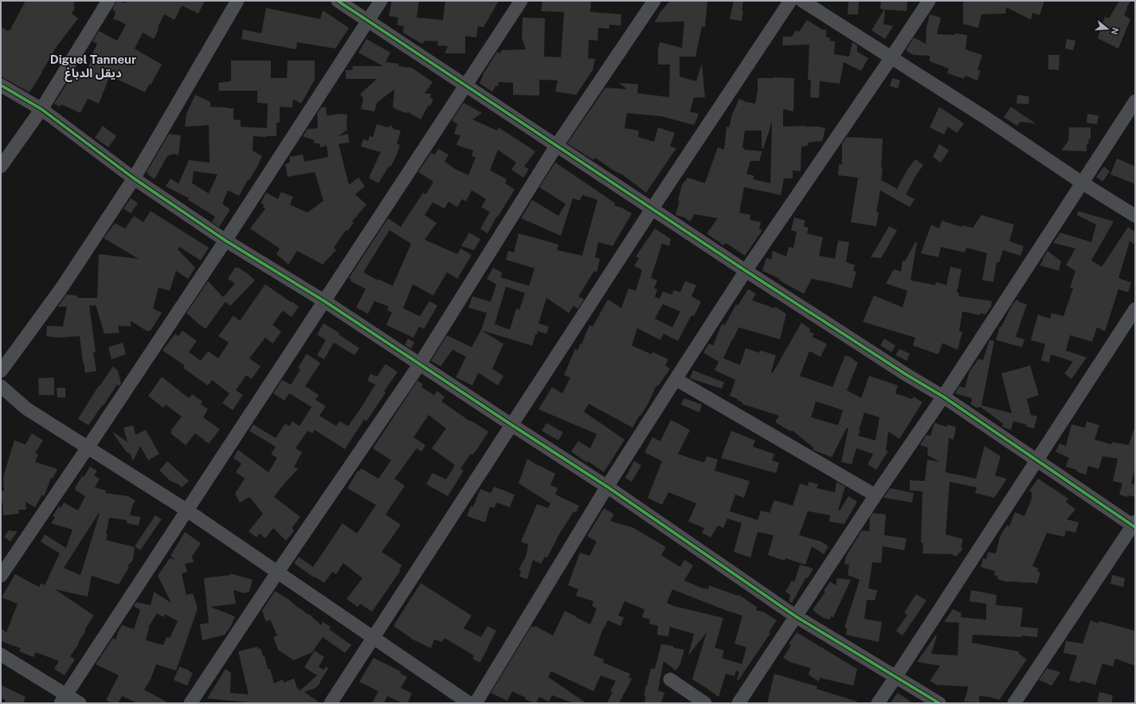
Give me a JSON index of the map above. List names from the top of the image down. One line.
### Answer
{"districts":["Diguel Tanneur ديقل الدباغ"],"north":"right"}
